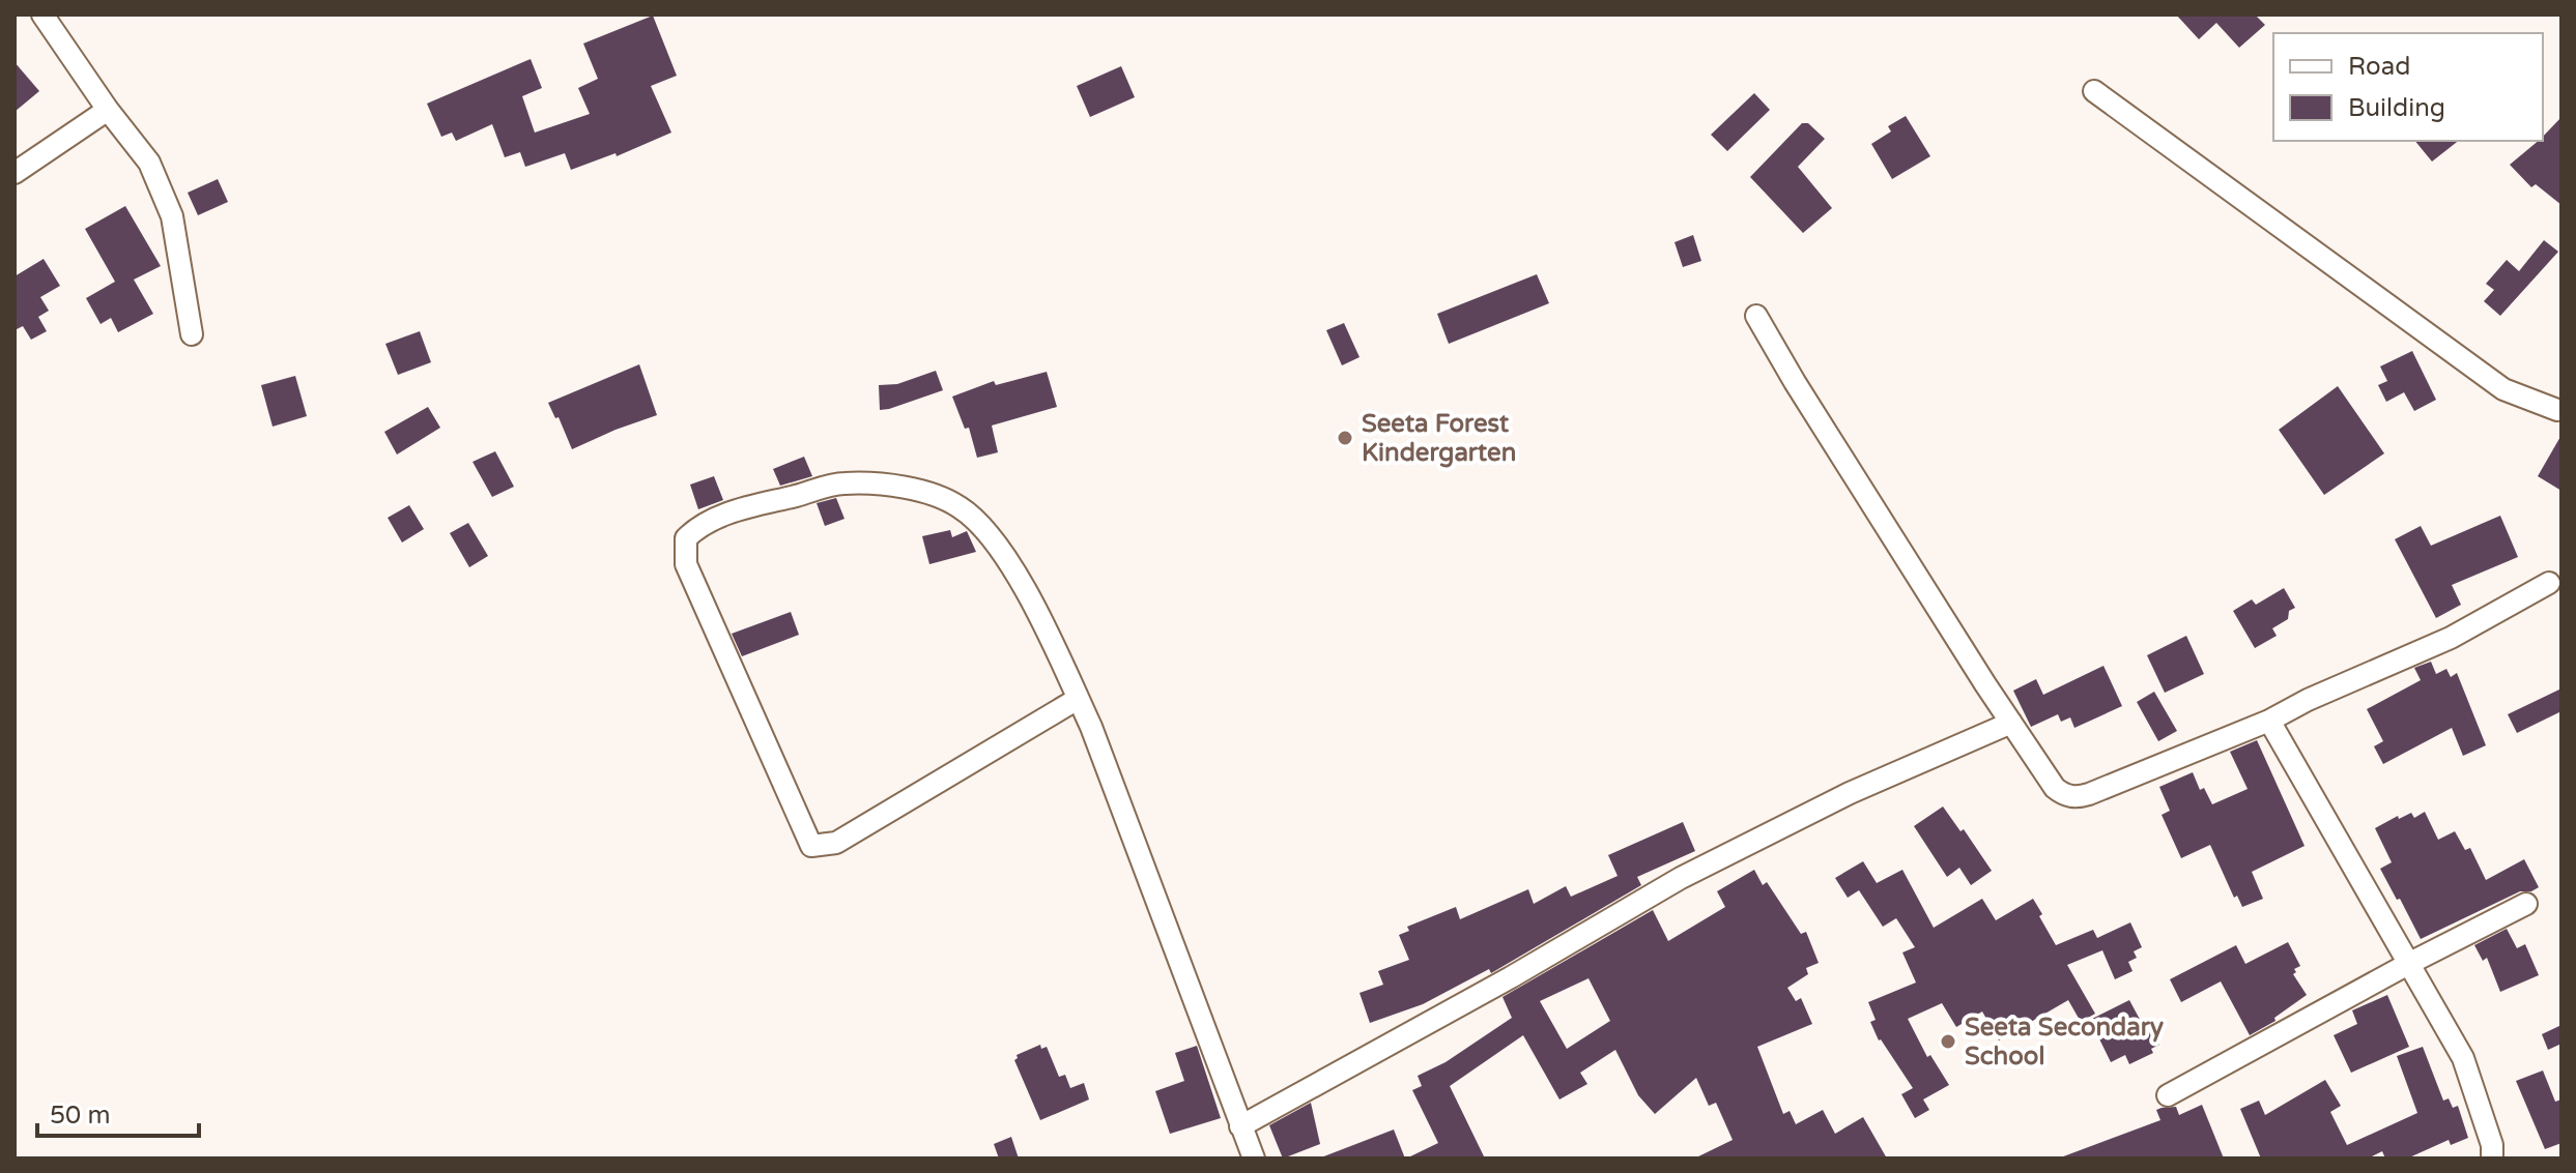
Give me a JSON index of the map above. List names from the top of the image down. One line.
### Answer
{"places":["Seeta Forest Kindergarten","Seeta Secondary School"],"legend":["Road","Building"],"scale_bar":"50 m"}
